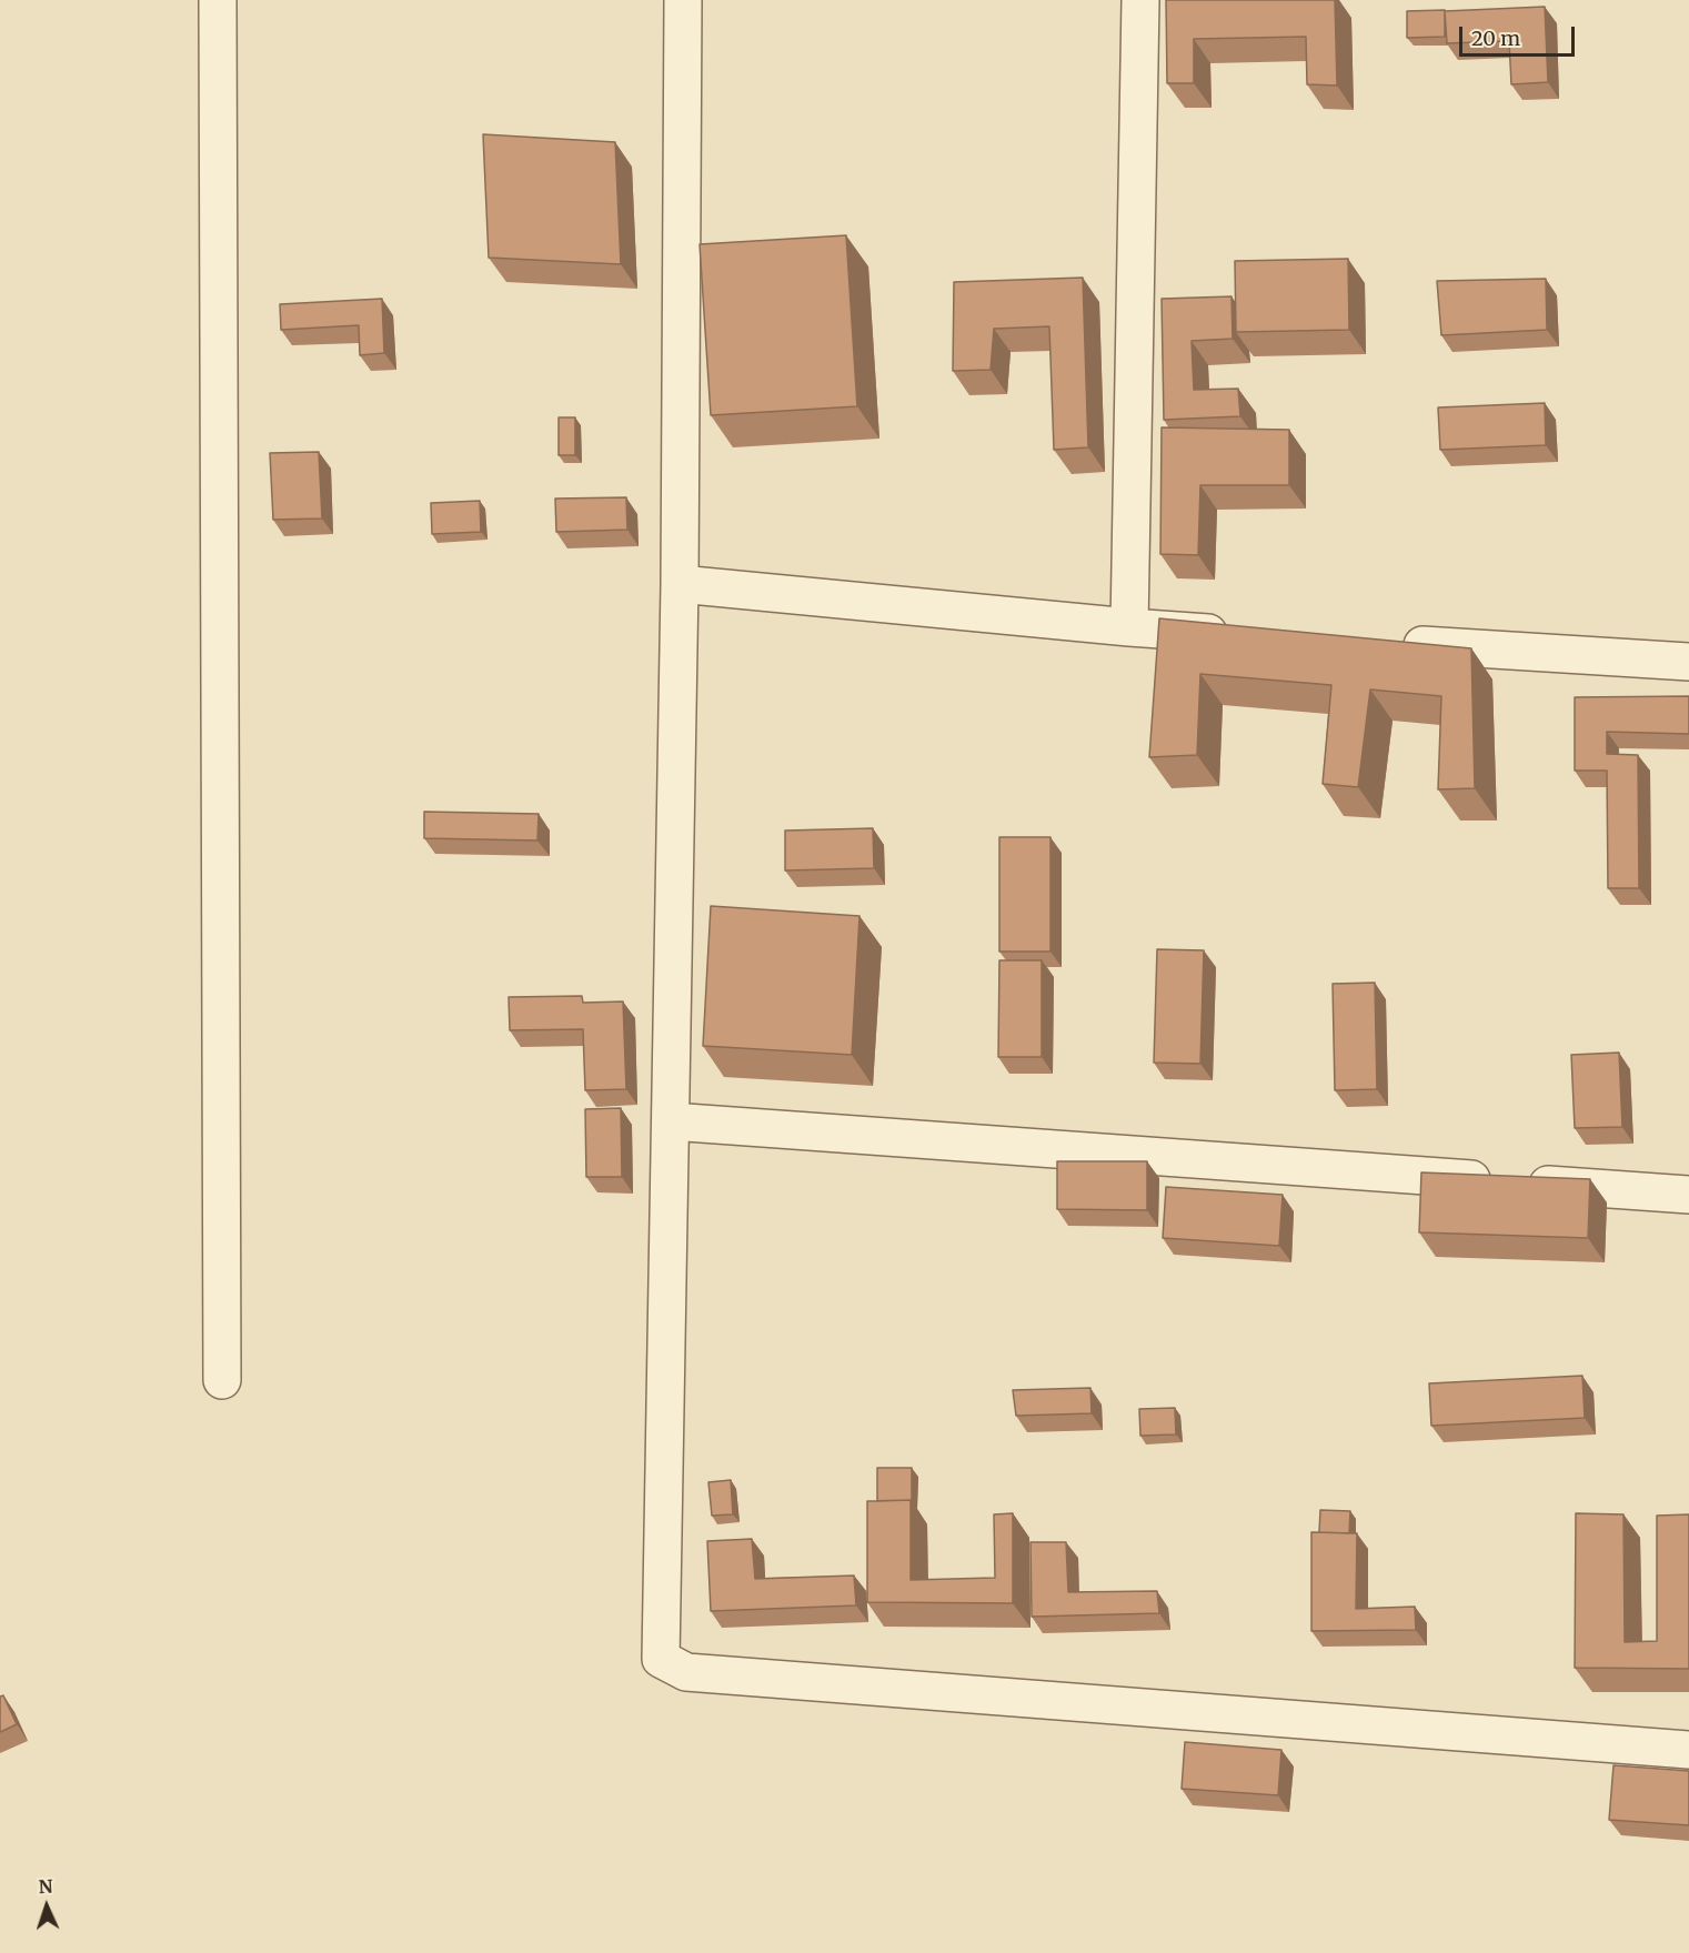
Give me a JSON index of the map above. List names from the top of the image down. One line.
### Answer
{"scale_bar":"20 m","north":"top"}
